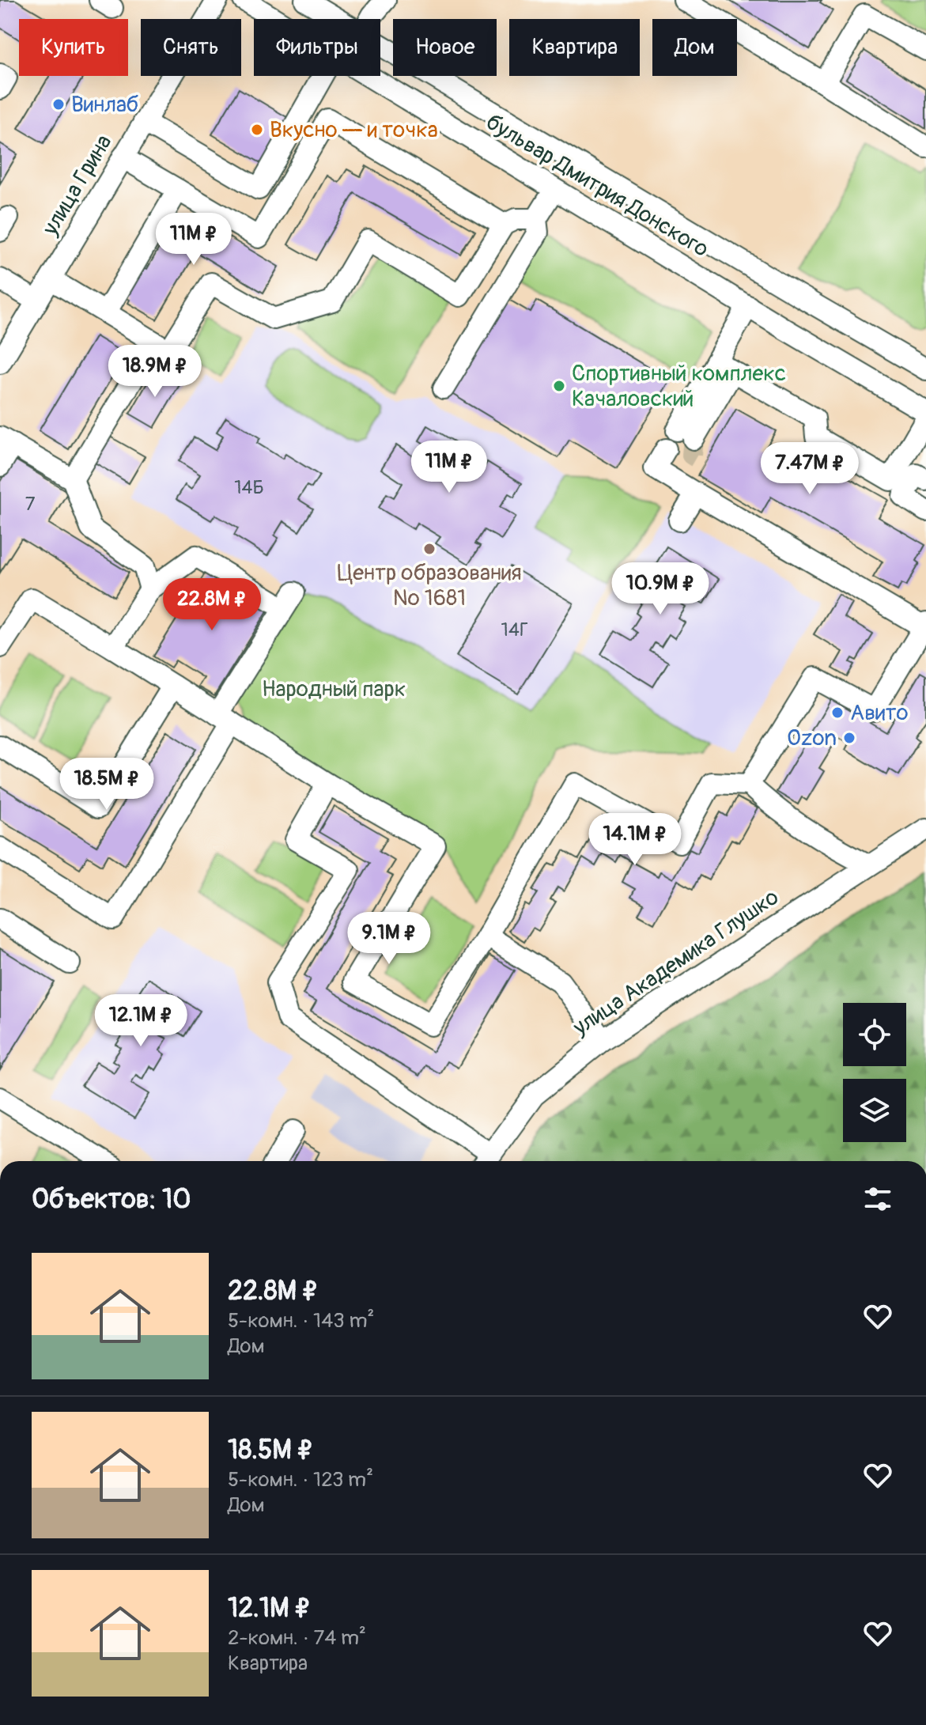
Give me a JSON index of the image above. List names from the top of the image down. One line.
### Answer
{"streets":{"street":["улица Грина","бульвар Дмитрия Донского","улица Академика Глушко"]},"parks":["Народный парк"],"places":["Винлаб","Вкусно — и точка","Спортивный комплекс Качаловский","Центр образования № 1681","Авито","Ozon"],"house_numbers":["14Б","7","14Г"],"page":{"chip":["Купить","Снять","Фильтры","Новое","Квартира","Дом"],"price":["11M ₽","18.9M ₽","11M ₽","7.47M ₽","10.9M ₽","22.8M ₽","18.5M ₽","14.1M ₽","9.1M ₽","12.1M ₽"],"heading":"Объектов: 10","list":[{"name":"22.8M ₽","note":"5-комн. · 143 m² · Дом"},{"name":"18.5M ₽","note":"5-комн. · 123 m² · Дом"},{"name":"12.1M ₽","note":"2-комн. · 74 m² · Квартира"}]}}
